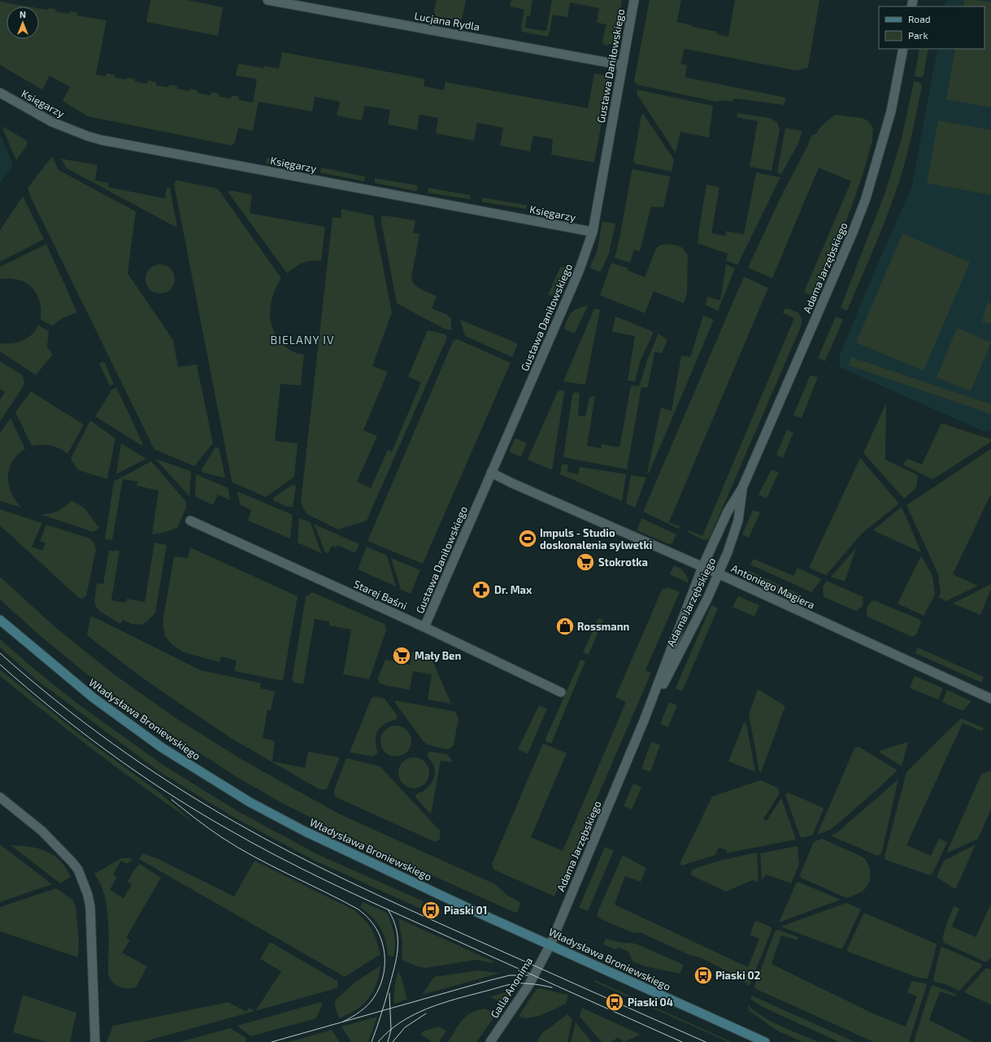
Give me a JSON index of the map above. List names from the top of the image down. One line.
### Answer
{"streets":{"main road":["Władysława Broniewskiego"],"street":["Lucjana Rydla","Gustawa Daniłowskiego","Księgarzy","Adama Jarzębskiego","Antoniego Magiera","Starej Baśni","Galla Anonima"]},"crossings":[["Lucjana Rydla","Gustawa Daniłowskiego"],["Gustawa Daniłowskiego","Księgarzy"],["Gustawa Daniłowskiego","Antoniego Magiera"],["Gustawa Daniłowskiego","Starej Baśni"],["Adama Jarzębskiego","Antoniego Magiera"],["Adama Jarzębskiego","Władysława Broniewskiego"],["Adama Jarzębskiego","Galla Anonima"],["Władysława Broniewskiego","Galla Anonima"]],"districts":["BIELANY IV"],"places":{"sports":["Impuls - Studio doskonalenia sylwetki"],"supermarket":["Stokrotka","Mały Ben"],"pharmacy":["Dr. Max"],"shop":["Rossmann"],"bus stop":["Piaski 01","Piaski 02","Piaski 04"]},"legend":["Road","Park"],"north":"top"}
